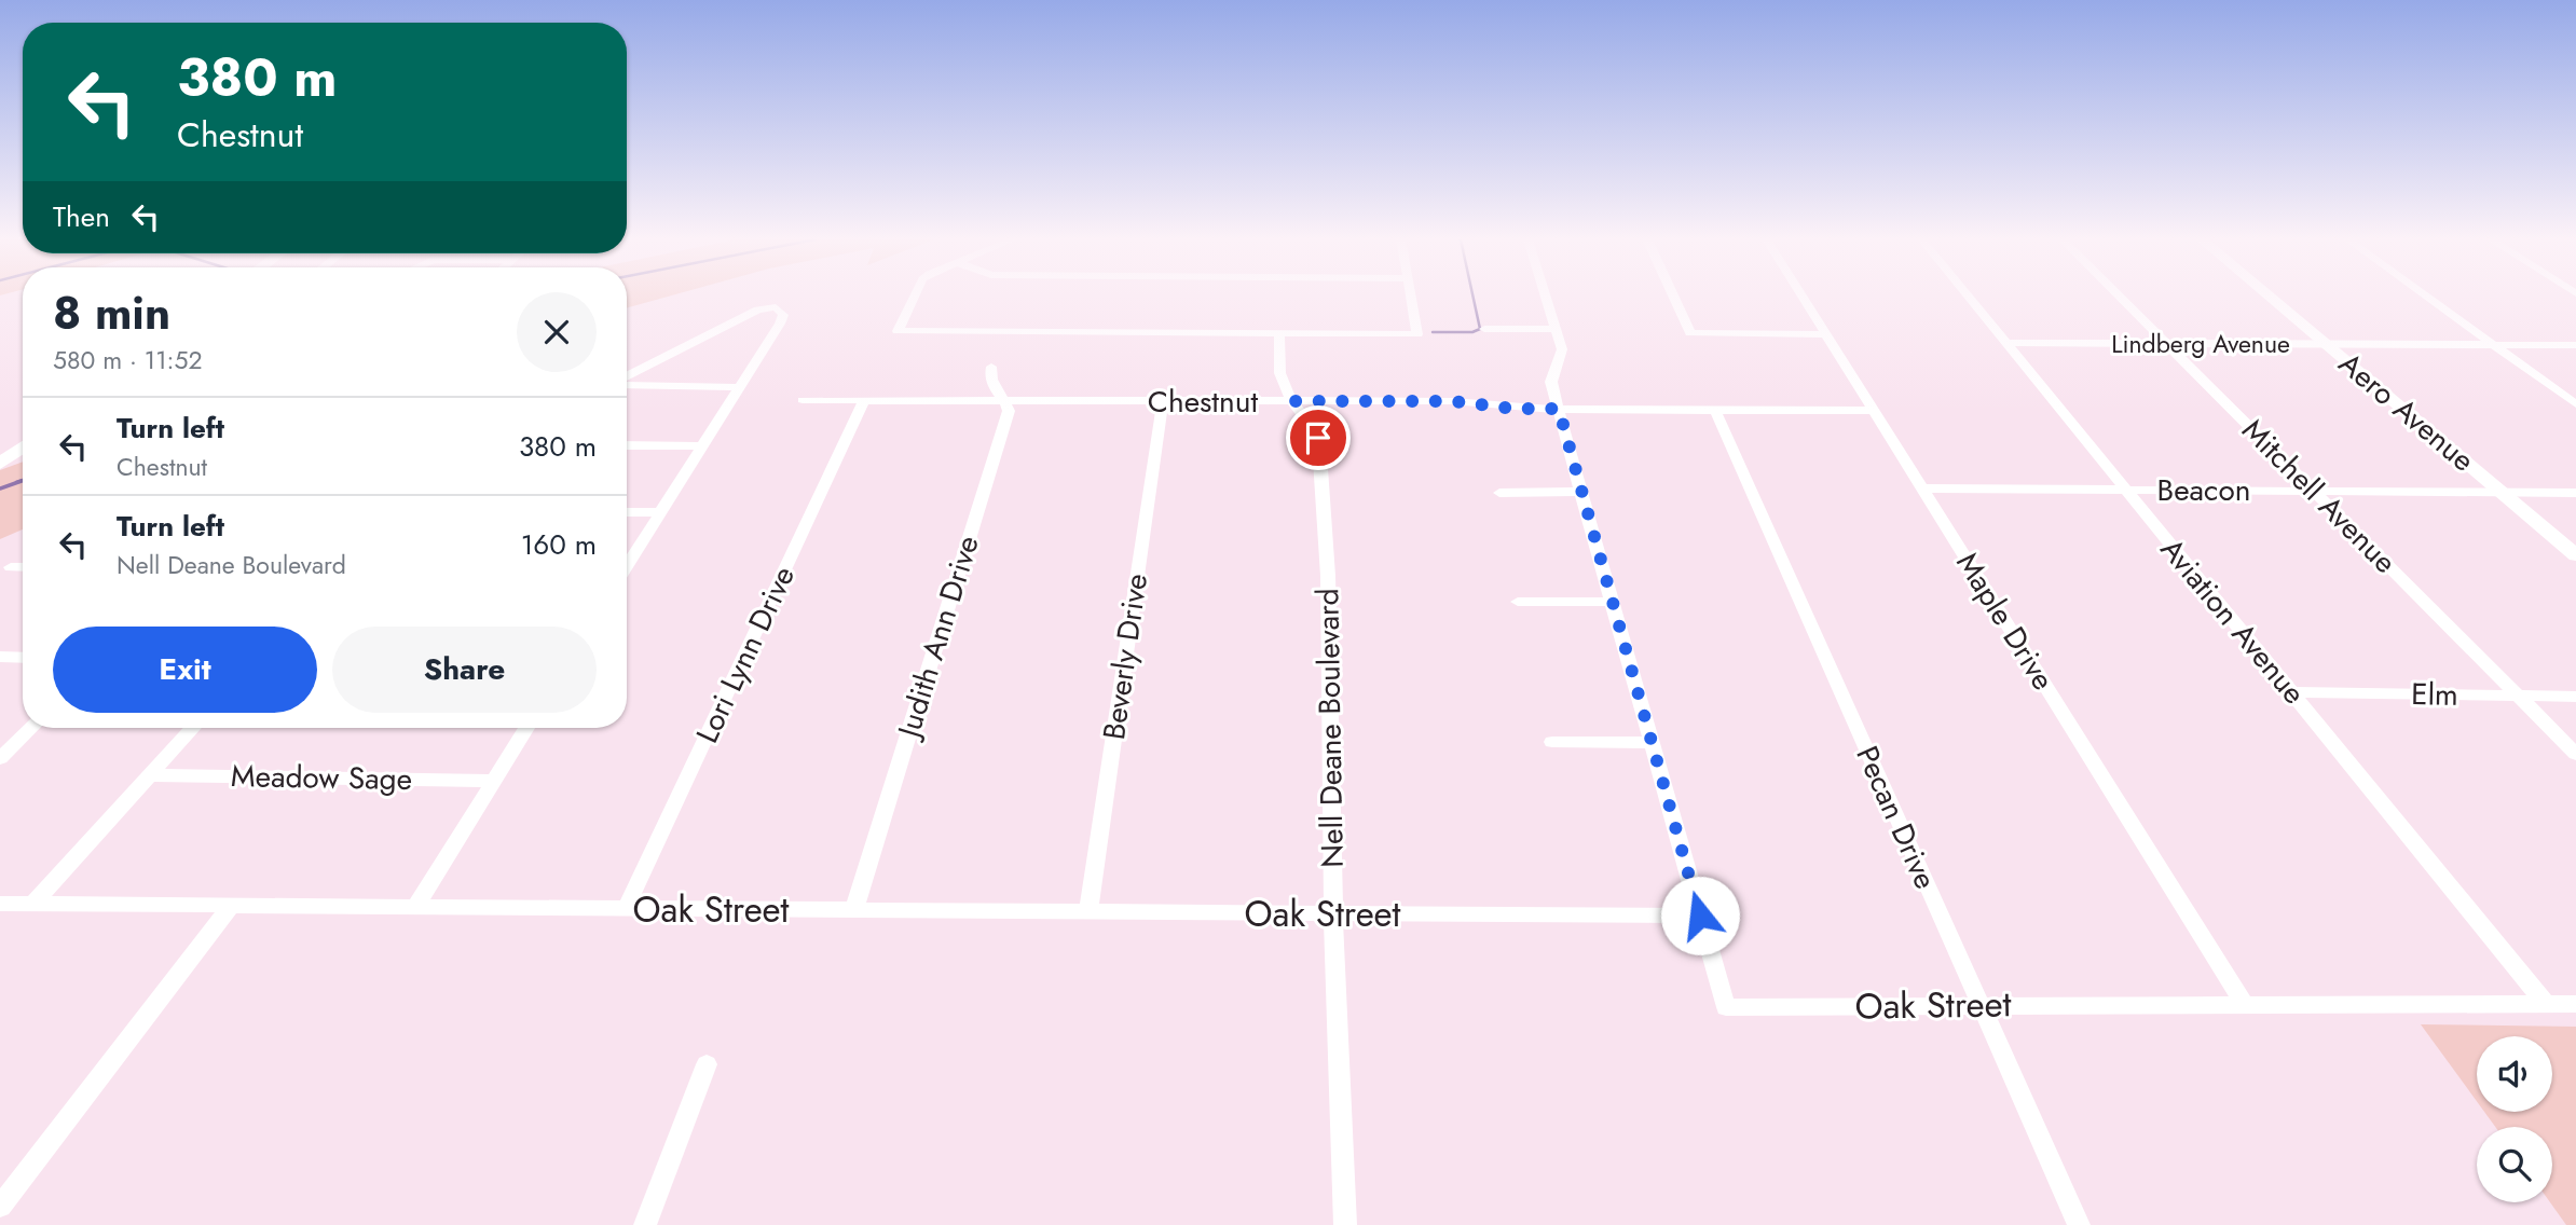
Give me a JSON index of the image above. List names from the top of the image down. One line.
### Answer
{"streets":{"street":["Lindberg Avenue","Chestnut","Aero Avenue","Beacon","Mitchell Avenue","Maple Drive","Aviation Avenue","Judith Ann Drive","Lori Lynn Drive","Beverly Drive","Elm","Nell Deane Boulevard","Meadow Sage","Pecan Drive","Oak Street"]},"crossings":[["Lindberg Avenue","Aero Avenue"],["Lindberg Avenue","Mitchell Avenue"],["Lindberg Avenue","Aviation Avenue"],["Chestnut","Maple Drive"],["Chestnut","Judith Ann Drive"],["Chestnut","Lori Lynn Drive"],["Chestnut","Beverly Drive"],["Chestnut","Nell Deane Boulevard"],["Chestnut","Pecan Drive"],["Aero Avenue","Beacon"],["Beacon","Mitchell Avenue"],["Beacon","Maple Drive"],["Beacon","Aviation Avenue"],["Mitchell Avenue","Elm"],["Maple Drive","Oak Street"],["Aviation Avenue","Elm"],["Aviation Avenue","Oak Street"],["Judith Ann Drive","Oak Street"],["Lori Lynn Drive","Oak Street"],["Beverly Drive","Oak Street"],["Nell Deane Boulevard","Oak Street"],["Pecan Drive","Oak Street"]],"page":{"turn":["380 m","Chestnut"],"then":"Then","heading":["8 min","580 m · 11:52"],"list":[{"name":"Turn left","note":"Chestnut","value":"380 m"},{"name":"Turn left","note":"Nell Deane Boulevard","value":"160 m"}],"buttons":["Exit","Share"]}}
